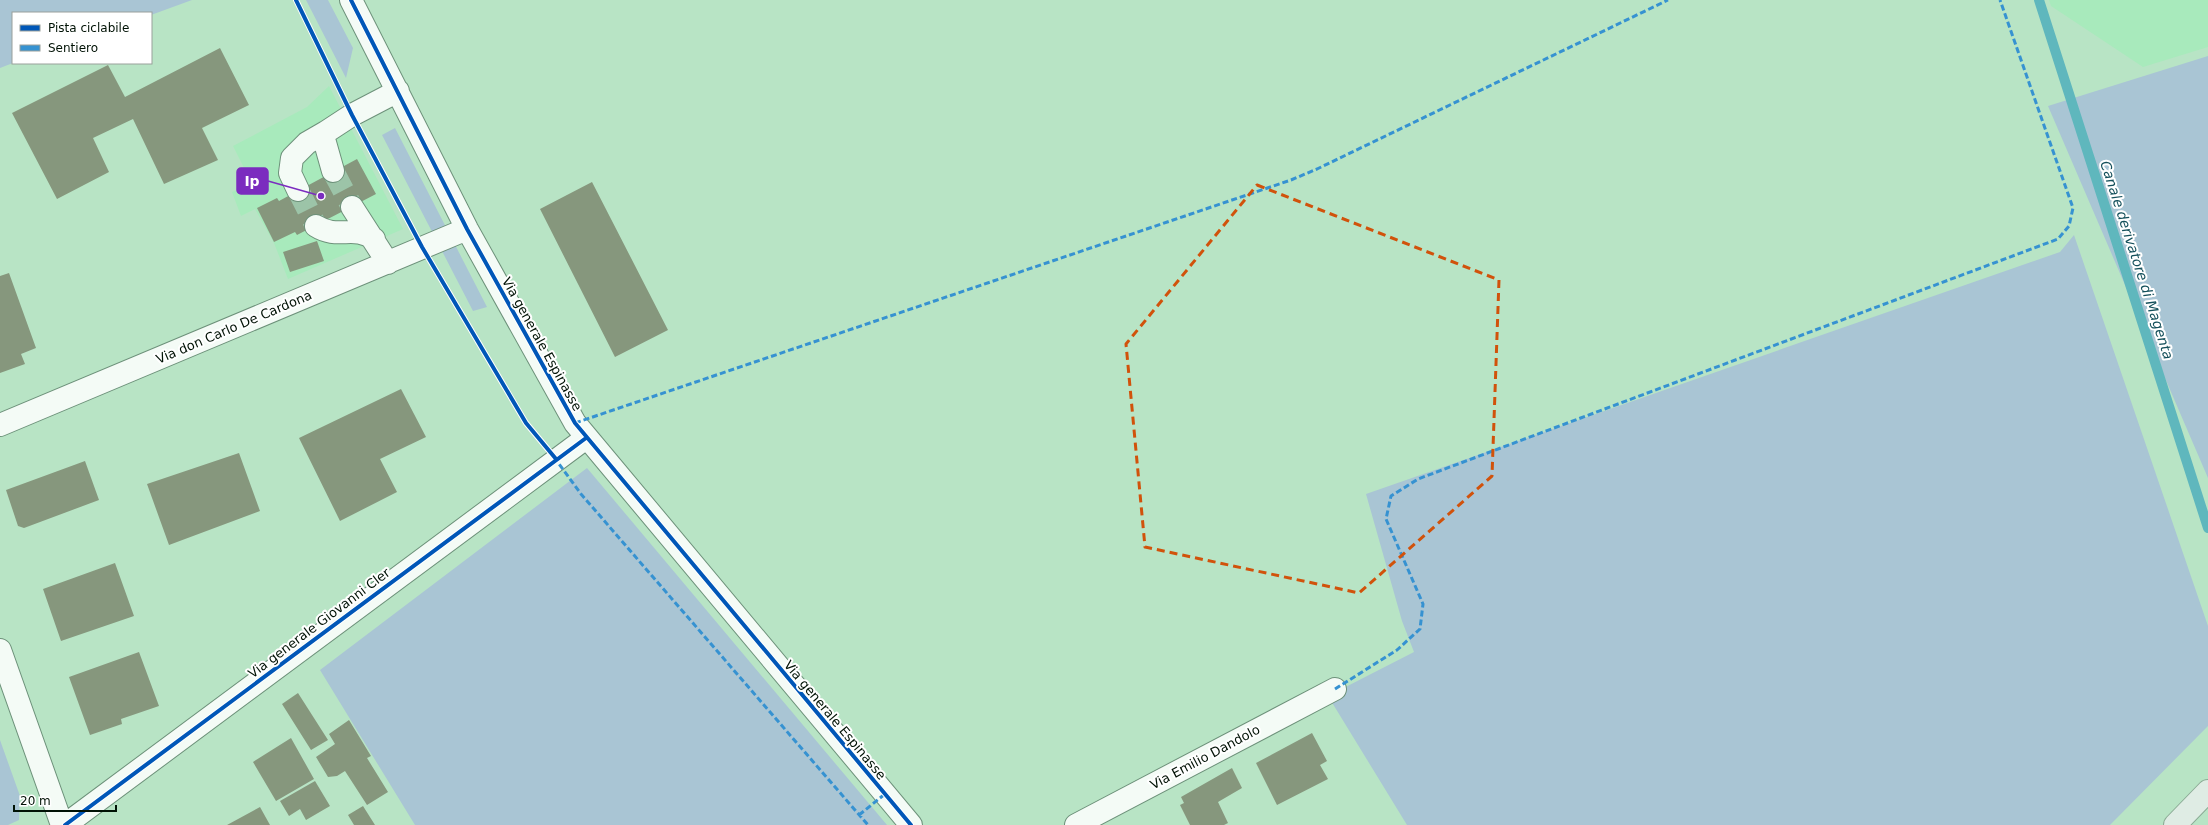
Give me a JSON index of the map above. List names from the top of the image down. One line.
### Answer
{"streets":{"street":["Via don Carlo De Cardona","Via generale Espinasse","Via generale Giovanni Cler","Via Emilio Dandolo"]},"crossings":[["Via don Carlo De Cardona","Via generale Espinasse"],["Via generale Espinasse","Via generale Giovanni Cler"]],"water":["Canale derivatore di Magenta"],"places":["Ip"],"legend":["Pista ciclabile","Sentiero"],"scale_bar":"20 m"}
